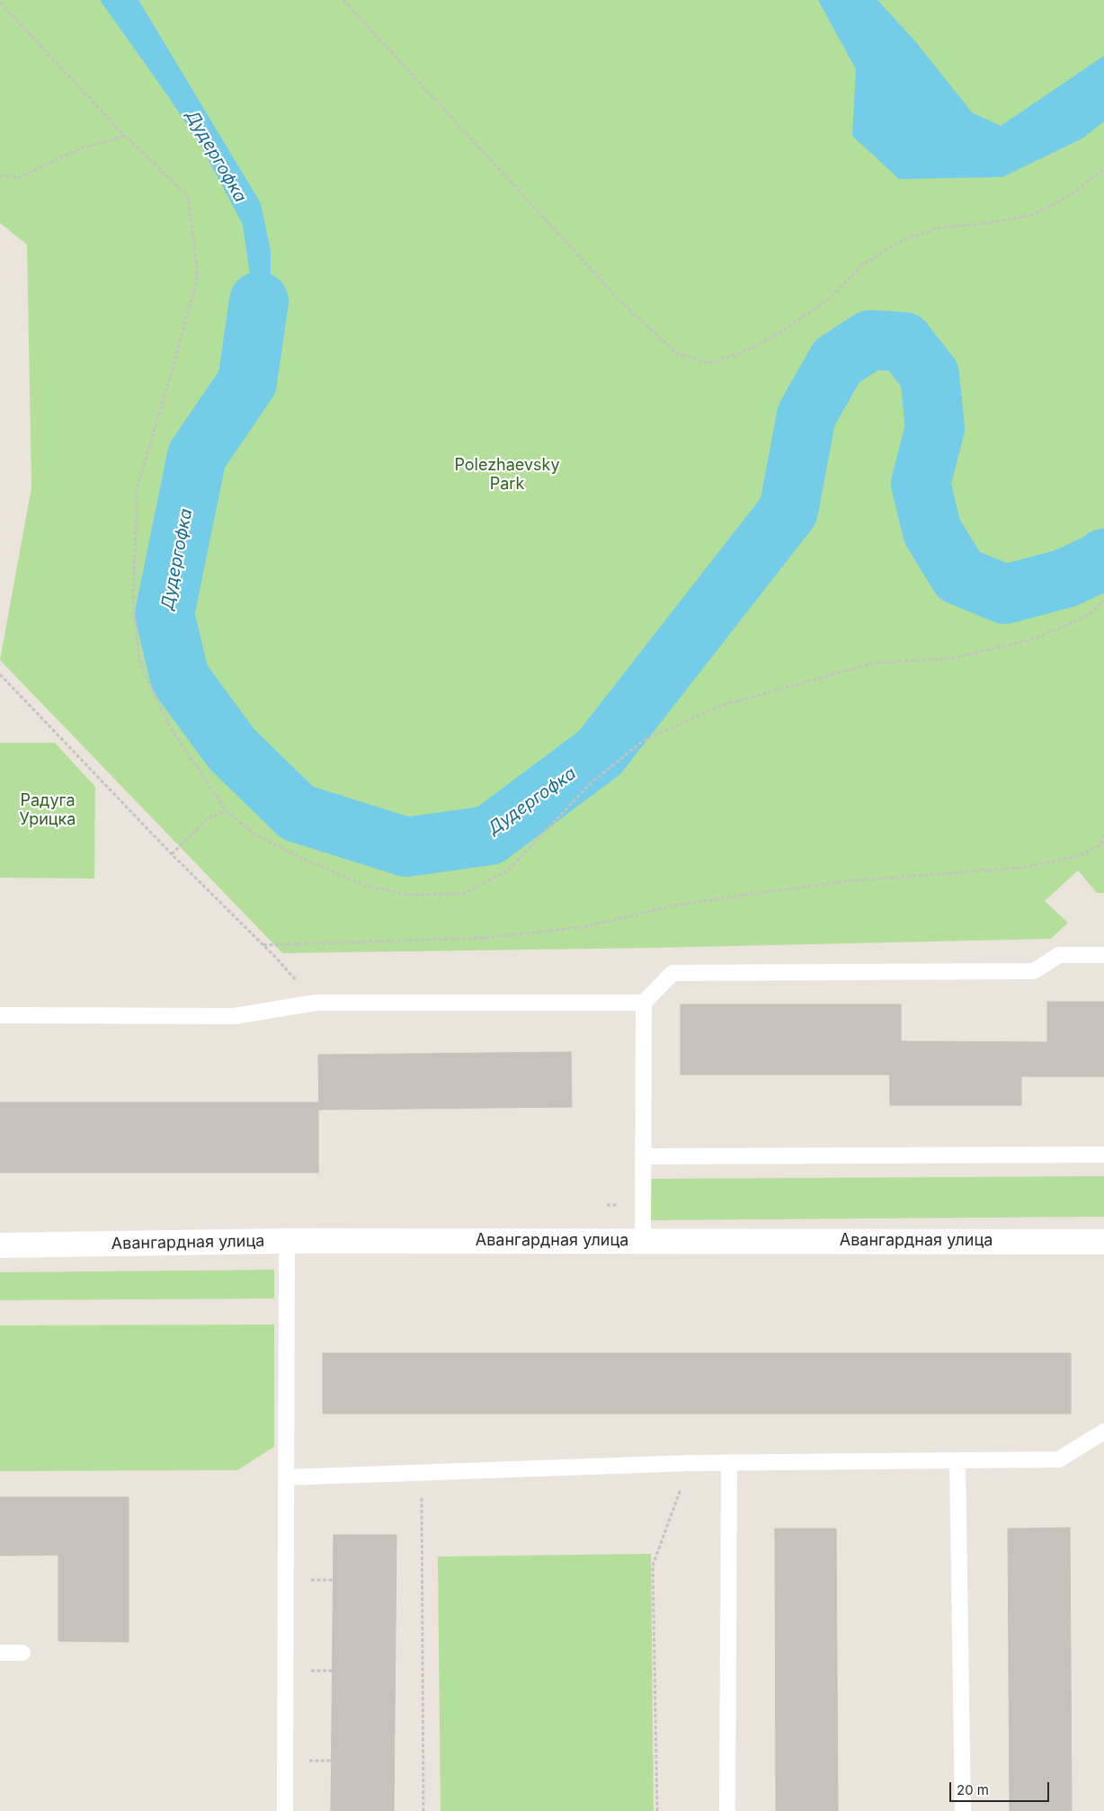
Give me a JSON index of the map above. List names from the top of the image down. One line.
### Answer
{"streets":{"street":["Авангардная улица"]},"water":["Дудергофка"],"parks":["Polezhaevsky Park","Радуга Урицка"],"scale_bar":"20 m"}
